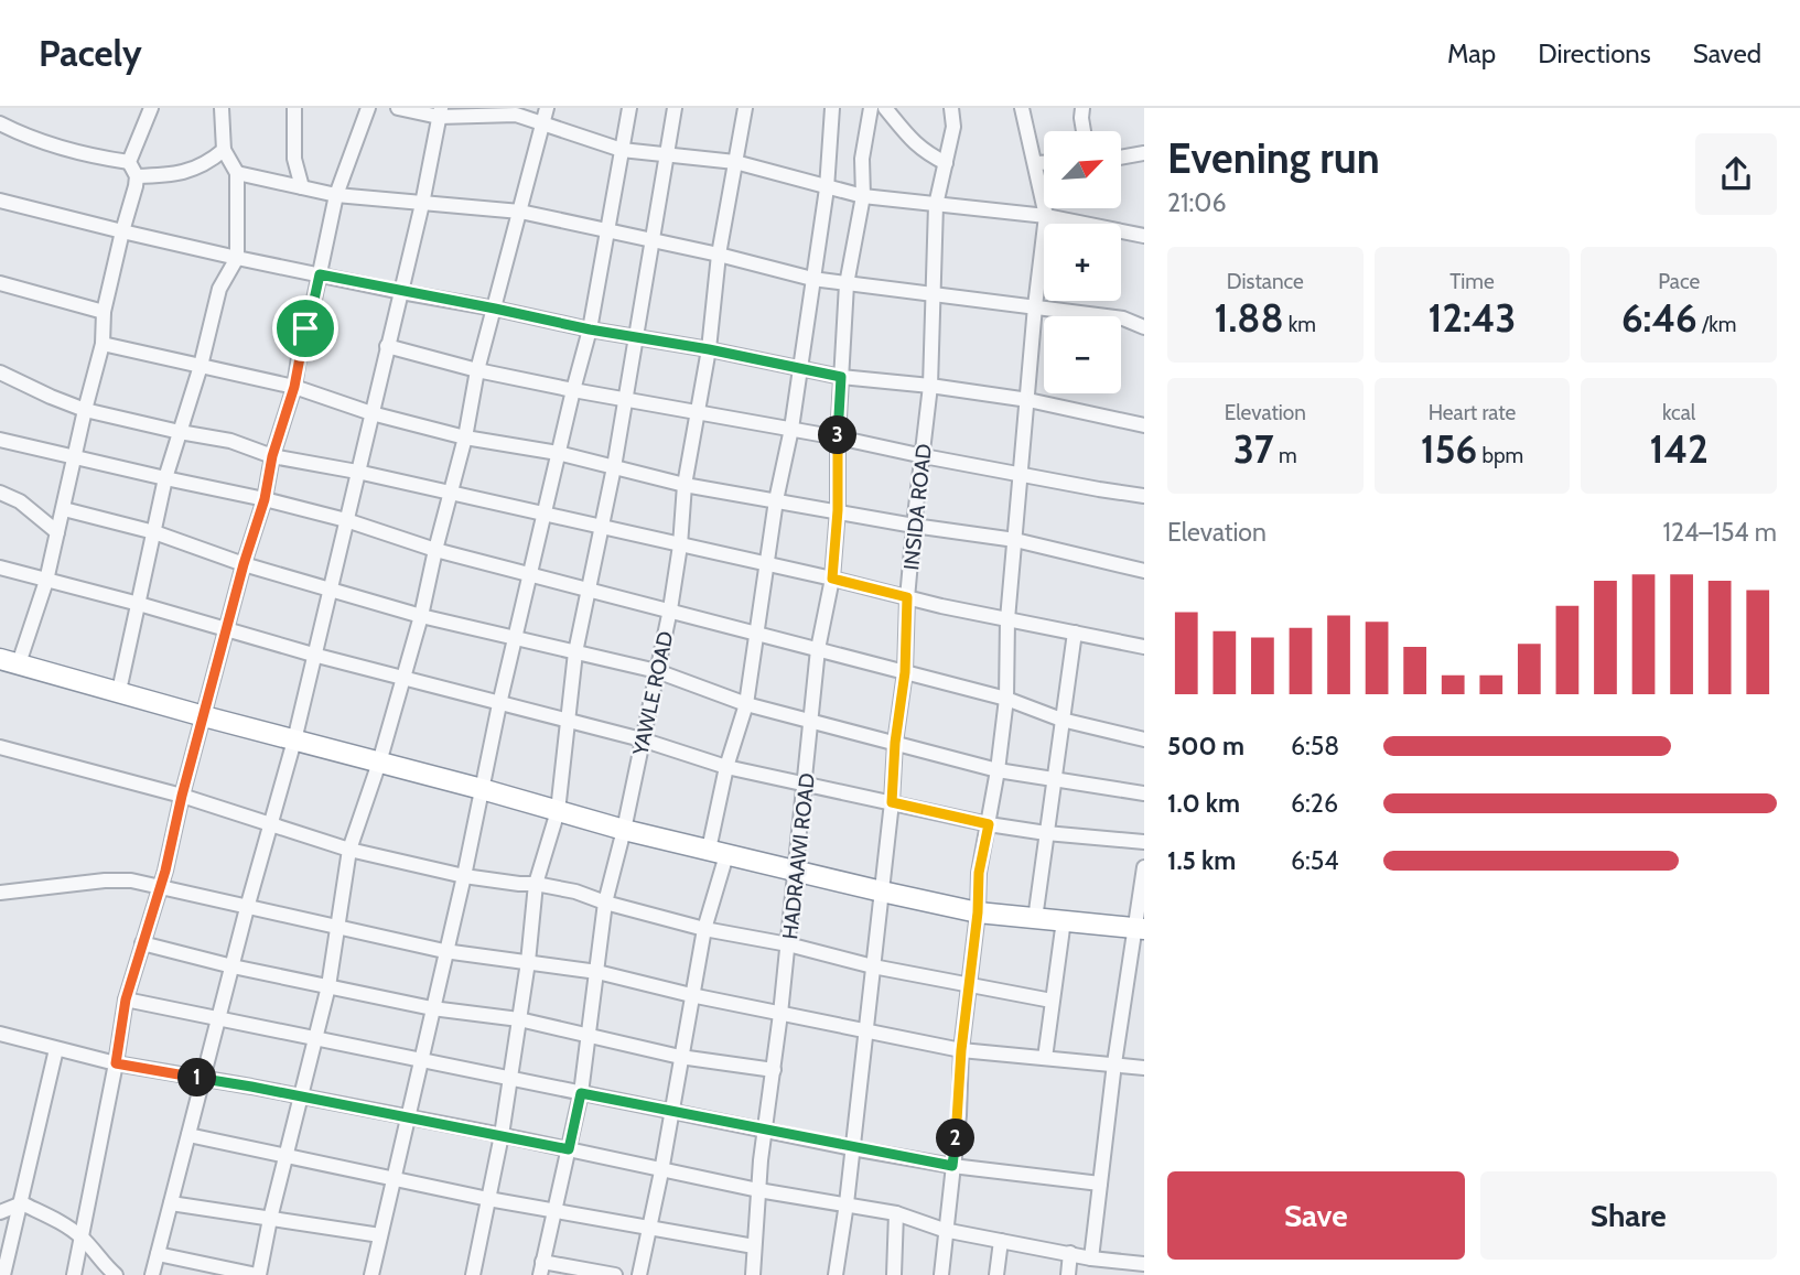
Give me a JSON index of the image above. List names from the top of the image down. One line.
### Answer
{"streets":{"street":["INSIDA ROAD","YAWLE ROAD","HADRAAWI ROAD"]},"north":"top right","page":{"header":"Pacely","nav":["Map","Directions","Saved"],"heading":["Evening run","21:06"],"map_buttons":["+","−"],"stats":[["Distance","1.88 km"],["Time","12:43"],["Pace","6:46 /km"],["Elevation","37 m"],["Heart rate","156 bpm"],["kcal","142"]],"pins":["3","1","2"],"chart":["Elevation","124–154 m"],"list":[{"name":"500 m","note":"6:58"},{"name":"1.0 km","note":"6:26"},{"name":"1.5 km","note":"6:54"}],"buttons":["Save","Share"]}}
